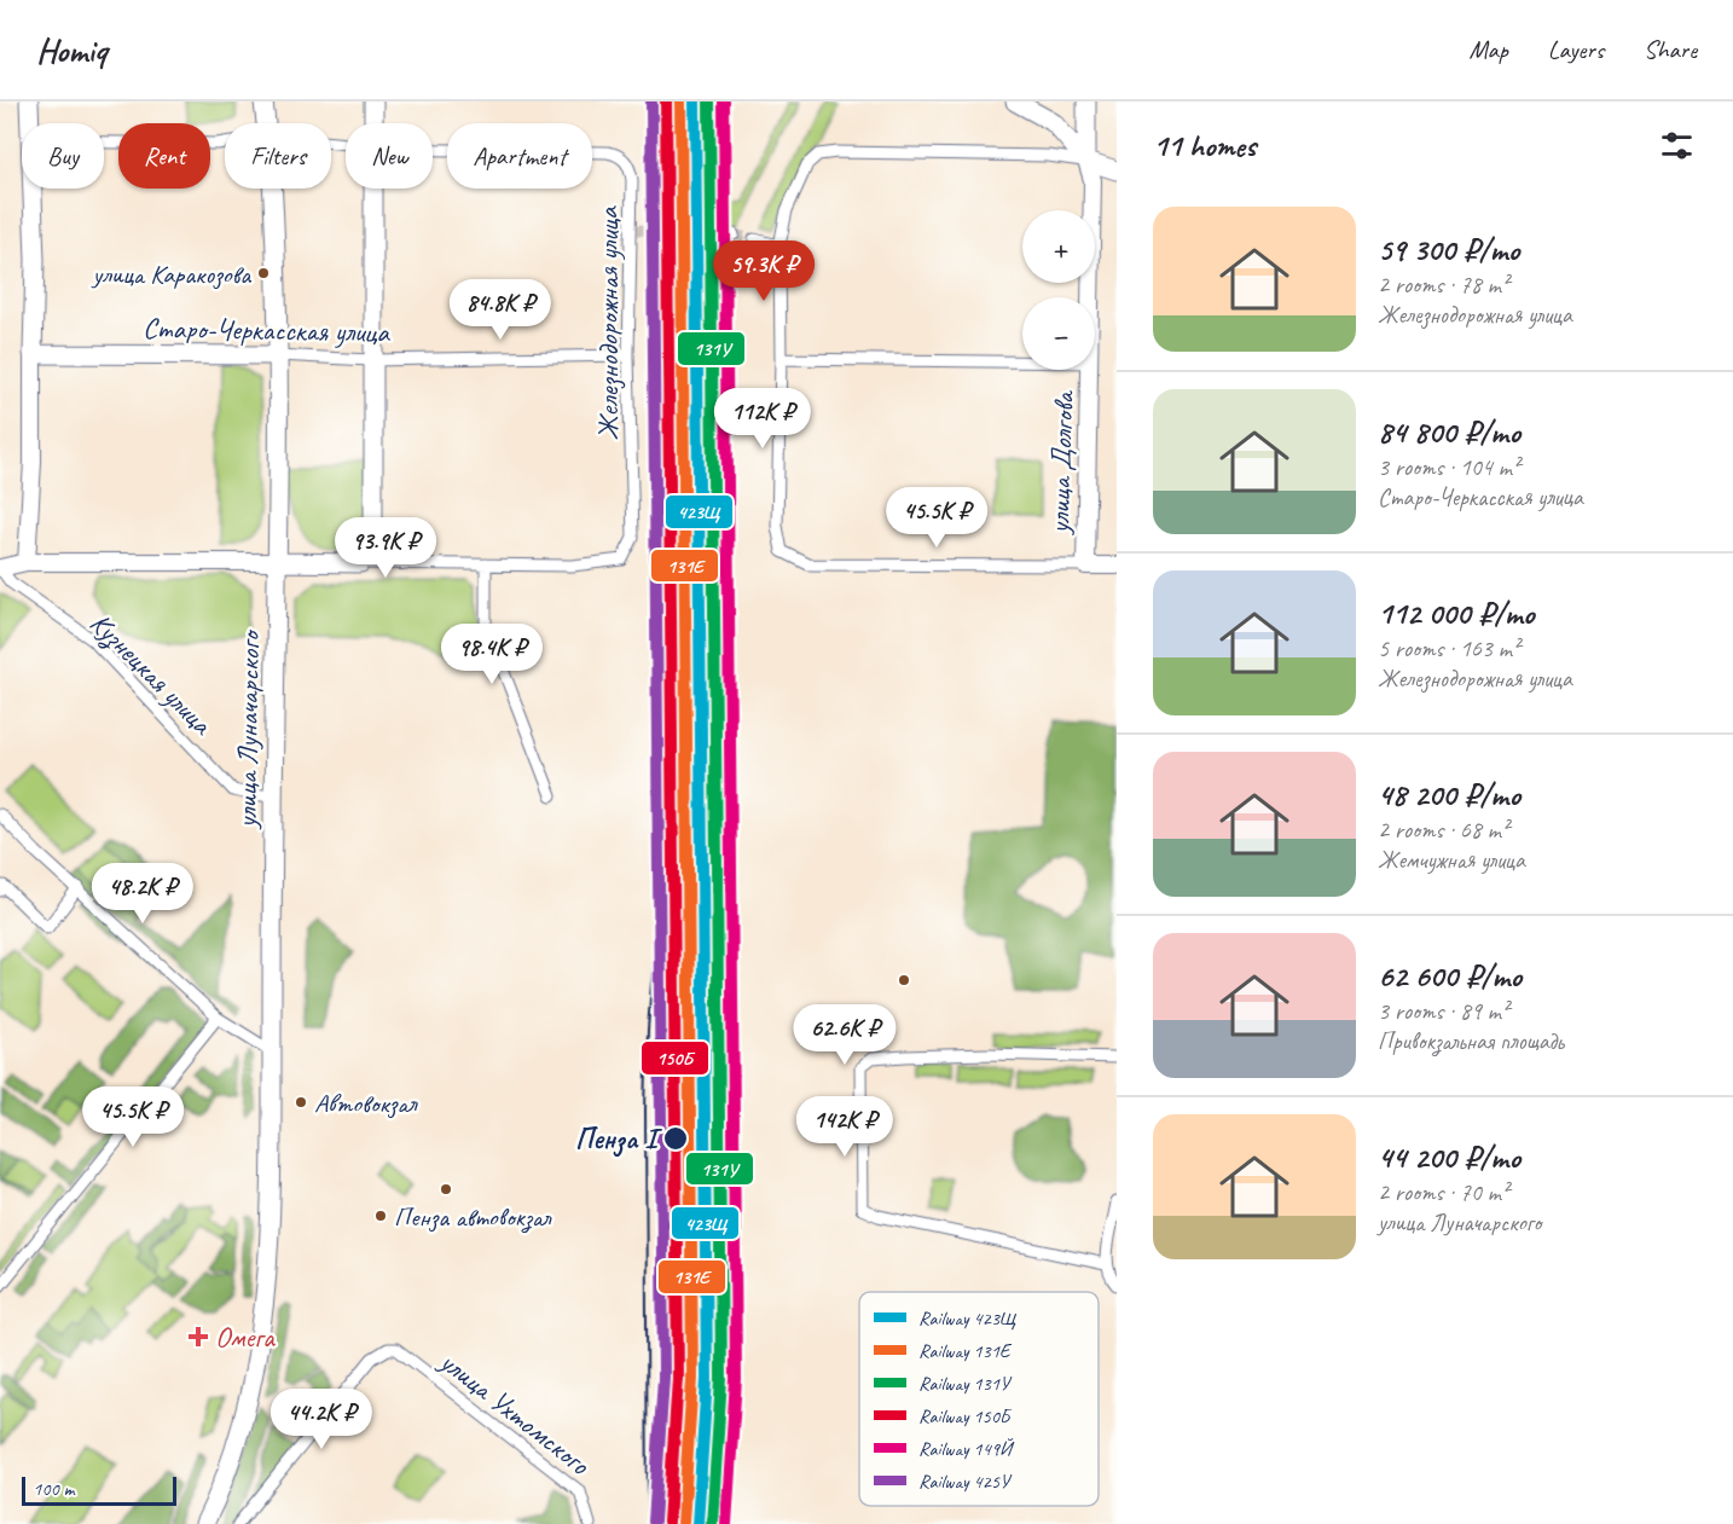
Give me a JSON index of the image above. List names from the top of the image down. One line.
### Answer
{"streets":{"main road":["Старо-Черкасская улица","улица Долгова","улица Луначарского"],"street":["Железнодорожная улица","Кузнецкая улица","улица Ухтомского"]},"crossings":[["Железнодорожная улица","Старо-Черкасская улица"],["Старо-Черкасская улица","улица Луначарского"],["Кузнецкая улица","улица Луначарского"]],"places":{"other":["улица Каракозова","Автовокзал","Пенза I","Пенза автовокзал"],"health":["Омега"]},"lines":["rail line 423Щ","rail line 131Е","rail line 131У","rail line 150Б","rail line 149Й","rail line 425У"],"legend":["Railway 423Щ","Railway 131Е","Railway 131У","Railway 150Б","Railway 149Й","Railway 425У"],"scale_bar":"100 m","page":{"header":"Homiq","nav":["Map","Layers","Share"],"heading":"11 homes","chip":["Buy","Rent","Filters","New","Apartment"],"list":[{"name":"59 300 ₽/mo","note":"2 rooms · 78 m² · Железнодорожная улица"},{"name":"84 800 ₽/mo","note":"3 rooms · 104 m² · Старо-Черкасская улица"},{"name":"112 000 ₽/mo","note":"5 rooms · 163 m² · Железнодорожная улица"},{"name":"48 200 ₽/mo","note":"2 rooms · 68 m² · Жемчужная улица"},{"name":"62 600 ₽/mo","note":"3 rooms · 89 m² · Привокзальная площадь"},{"name":"44 200 ₽/mo","note":"2 rooms · 70 m² · улица Луначарского"}],"map_buttons":["+","−"],"price":["59.3K ₽","84.8K ₽","112K ₽","45.5K ₽","93.9K ₽","98.4K ₽","48.2K ₽","62.6K ₽","45.5K ₽","142K ₽","44.2K ₽"],"scale":"100 m"}}
